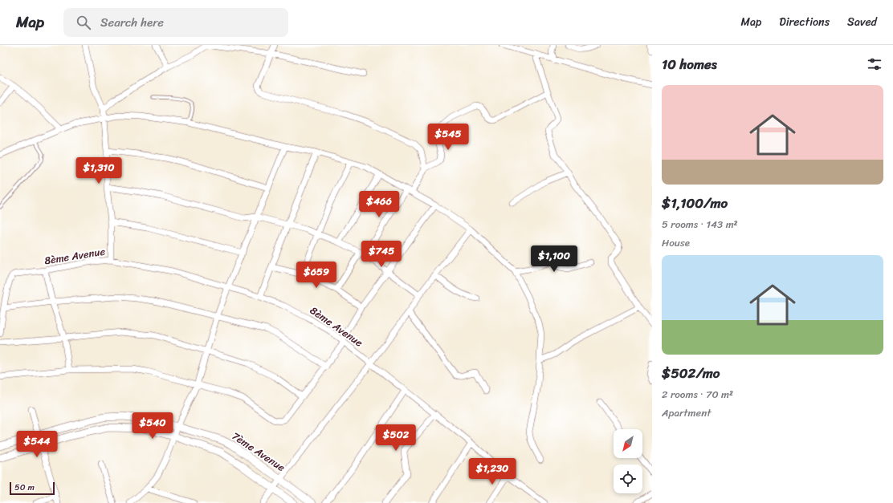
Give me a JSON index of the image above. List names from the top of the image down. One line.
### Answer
{"streets":{"street":["8ème Avenue","7ème Avenue"]},"scale_bar":"50 m","north":"bottom left","page":{"header":"Map","search":"Search here","nav":["Map","Directions","Saved"],"heading":"10 homes","list":[{"name":"$1,100/mo","note":"5 rooms · 143 m² · House"},{"name":"$502/mo","note":"2 rooms · 70 m² · Apartment"}],"price":["$545","$1,310","$466","$745","$1,100","$659","$540","$502","$544","$1,230"],"scale":"50 m"}}
